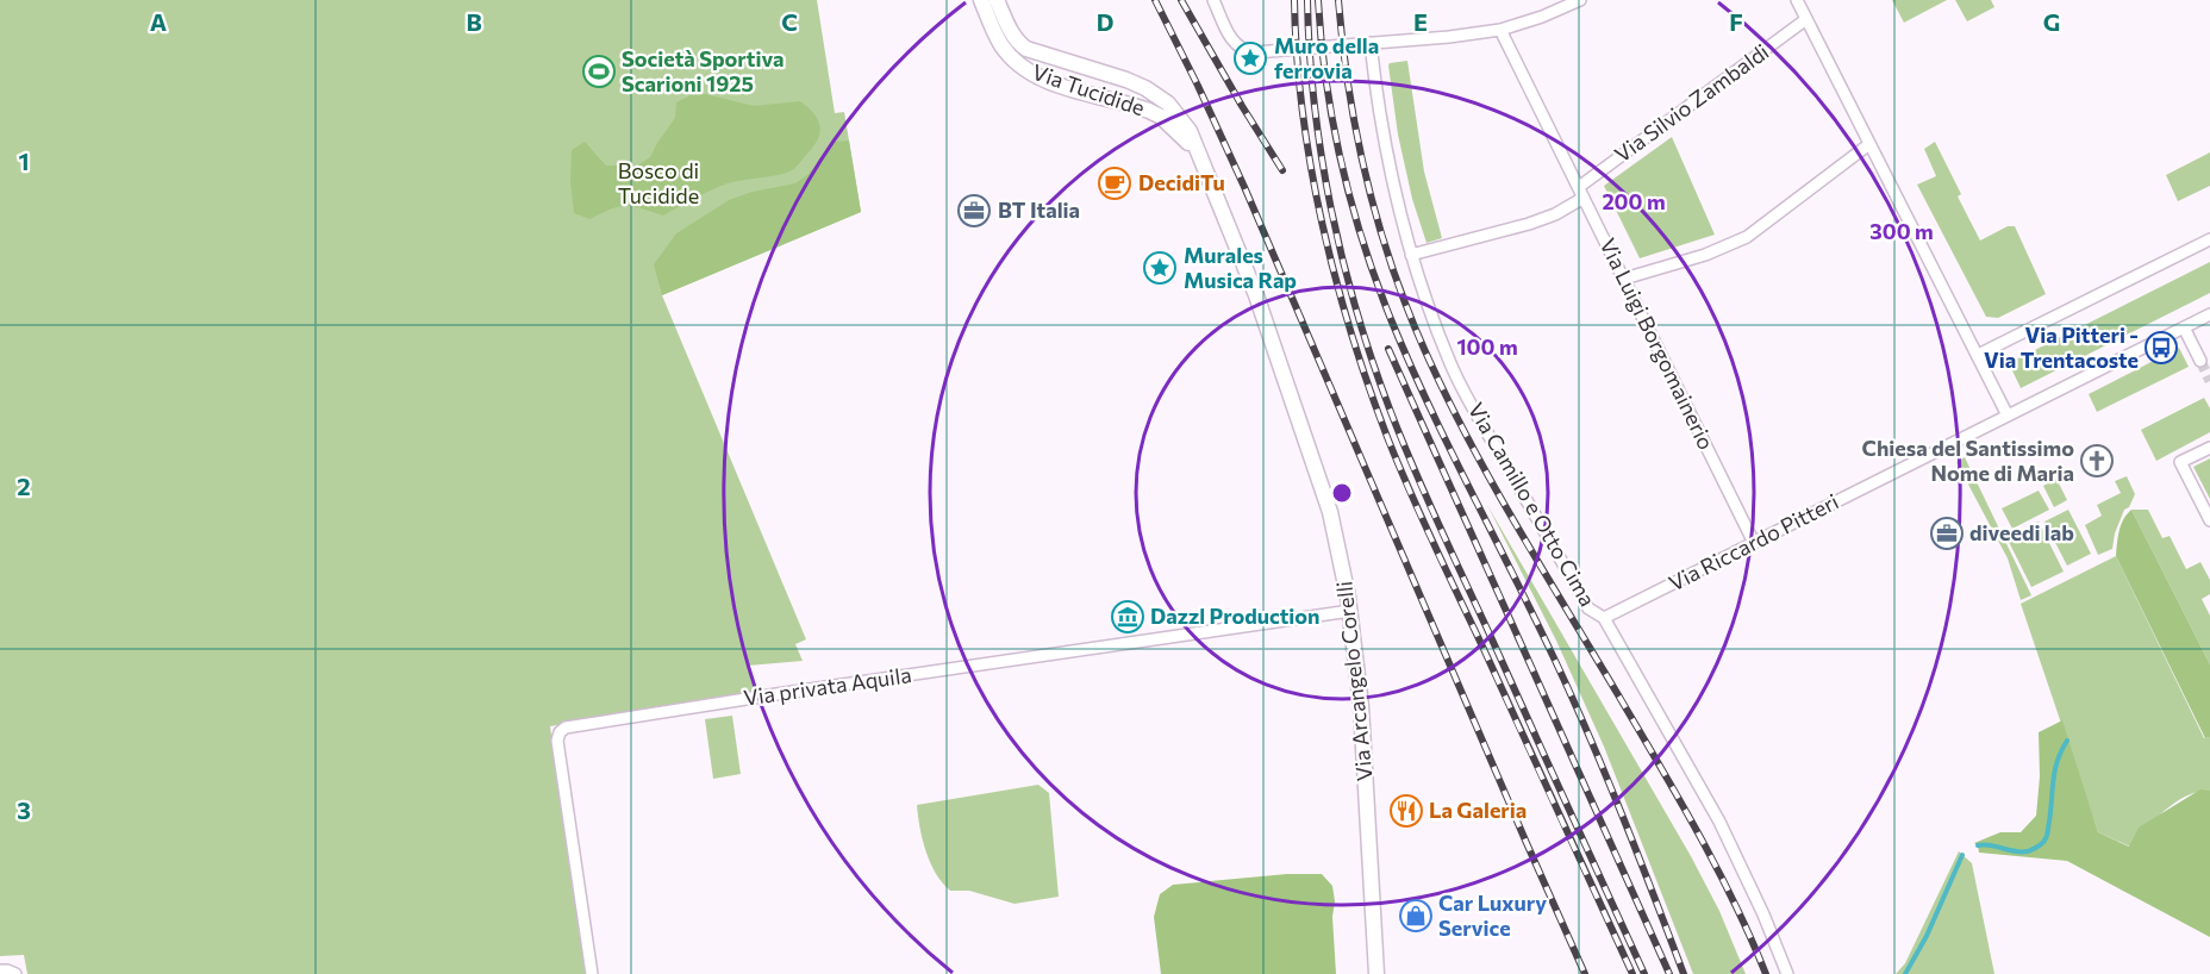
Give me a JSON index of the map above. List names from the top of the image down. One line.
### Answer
{"streets":{"street":["Via Tucidide","Via Silvio Zambaldi","Via Luigi Borgomainerio","Via Camillo e Otto Cima","Via Riccardo Pitteri","Via Arcangelo Corelli","Via privata Aquila"]},"crossings":[["Via Tucidide","Via Arcangelo Corelli"],["Via Silvio Zambaldi","Via Luigi Borgomainerio"],["Via Silvio Zambaldi","Via Camillo e Otto Cima"],["Via Luigi Borgomainerio","Via Riccardo Pitteri"],["Via Camillo e Otto Cima","Via Riccardo Pitteri"],["Via Arcangelo Corelli","Via privata Aquila"]],"parks":["Bosco di Tucidide"],"places":{"place":["Muro della ferrovia","Murales Musica Rap"],"sports":["Società Sportiva Scarioni 1925"],"cafe":["DecidiTu"],"office":["BT Italia","diveedi lab"],"bus stop":["Via Pitteri - Via Trentacoste"],"church":["Chiesa del Santissimo Nome di Maria"],"museum":["Dazzl Production"],"restaurant":["La Galeria"],"shop":["Car Luxury Service"]},"grid":{"columns":["A","B","C","D","E","F","G"],"rows":["1","2","3"]},"rings":["200 m","300 m","100 m"]}
